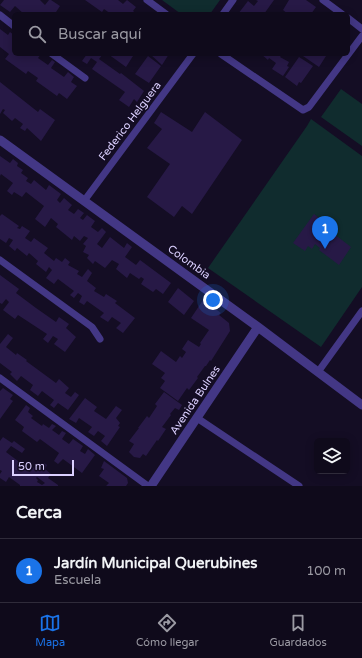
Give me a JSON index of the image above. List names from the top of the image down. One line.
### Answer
{"streets":{"street":["Federico Helguera","Colombia","Avenida Bulnes"]},"crossings":[["Federico Helguera","Colombia"],["Colombia","Avenida Bulnes"]],"scale_bar":"50 m","page":{"search":"Buscar aquí","pins":"1","scale":"50 m","heading":"Cerca","list":[{"mark":"1","name":"Jardín Municipal Querubines","note":"Escuela","value":"100 m"}],"nav":["Mapa","Cómo llegar","Guardados"]}}
